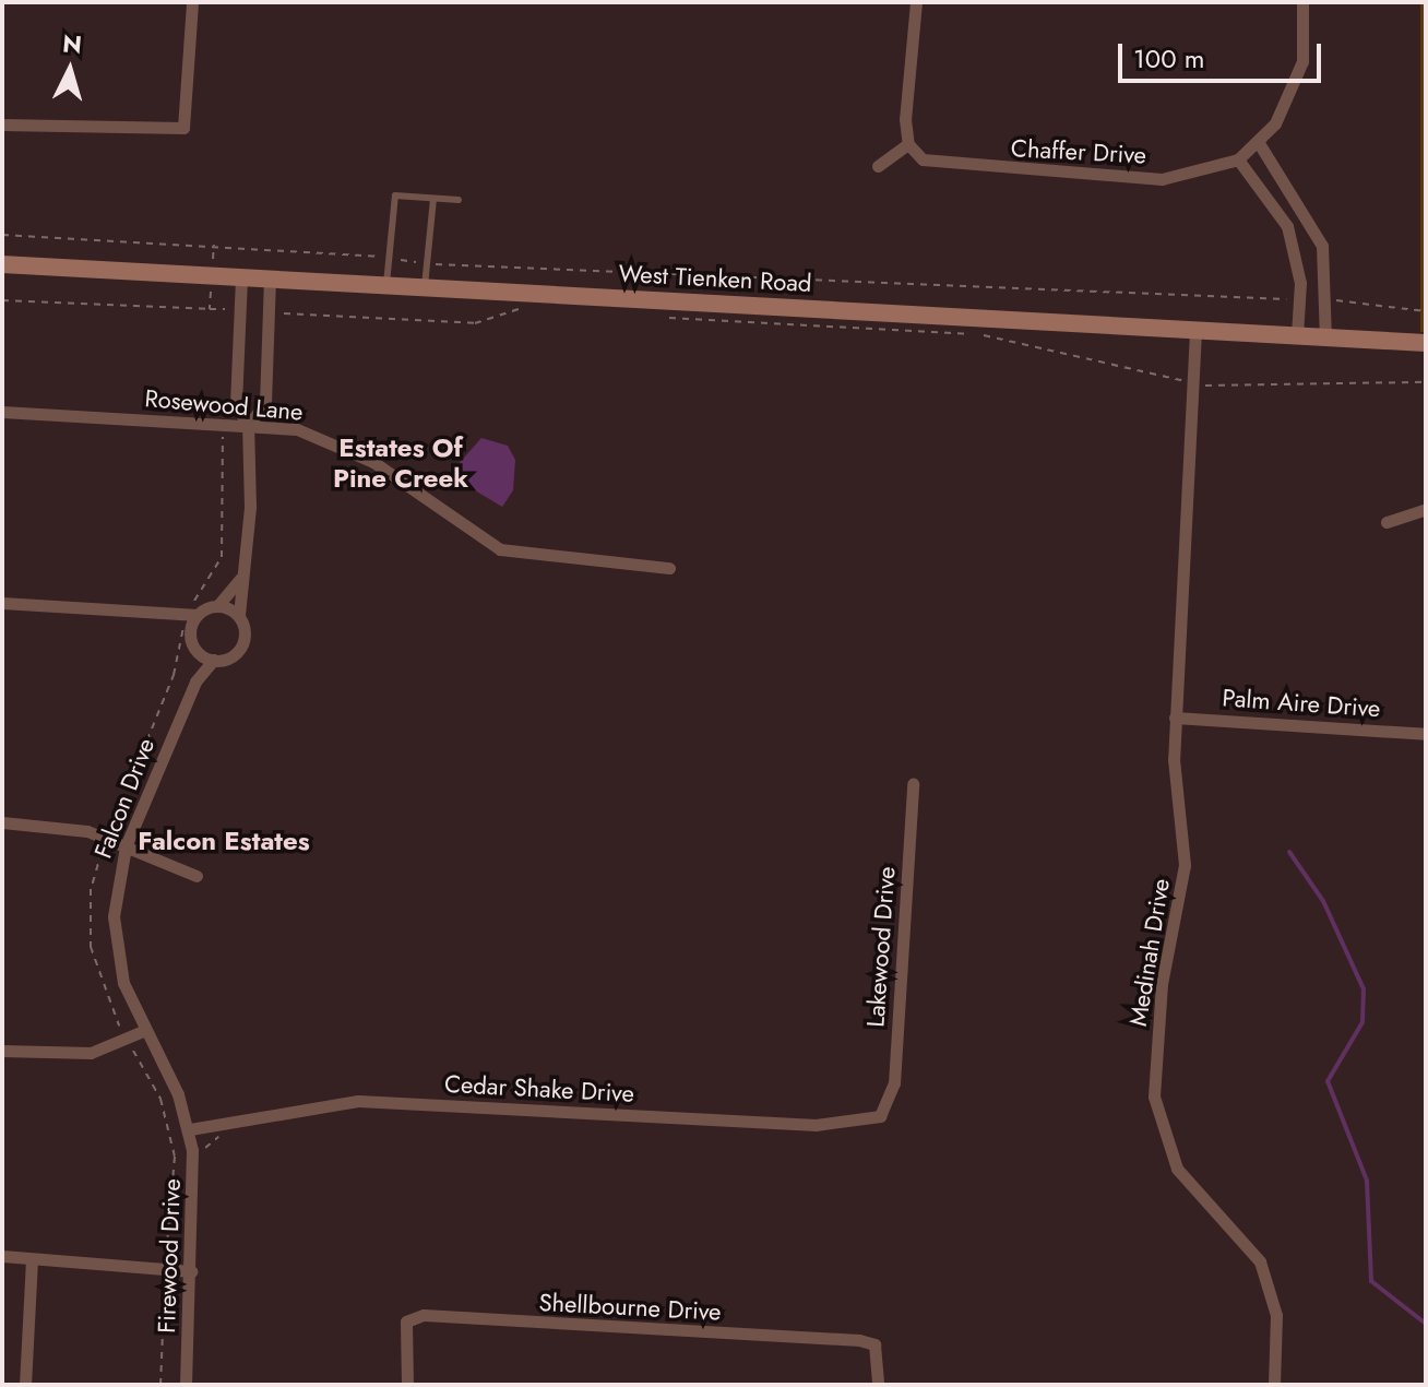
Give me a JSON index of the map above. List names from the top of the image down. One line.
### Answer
{"streets":{"street":["Chaffer Drive","West Tienken Road","Rosewood Lane","Palm Aire Drive","Falcon Drive","Lakewood Drive","Medinah Drive","Cedar Shake Drive","Firewood Drive","Shellbourne Drive"]},"crossings":[["West Tienken Road","Medinah Drive"],["Palm Aire Drive","Medinah Drive"],["Falcon Drive","Cedar Shake Drive"],["Falcon Drive","Firewood Drive"],["Lakewood Drive","Cedar Shake Drive"],["Cedar Shake Drive","Firewood Drive"]],"districts":["Estates Of Pine Creek","Falcon Estates"],"scale_bar":"100 m","north":"top"}
